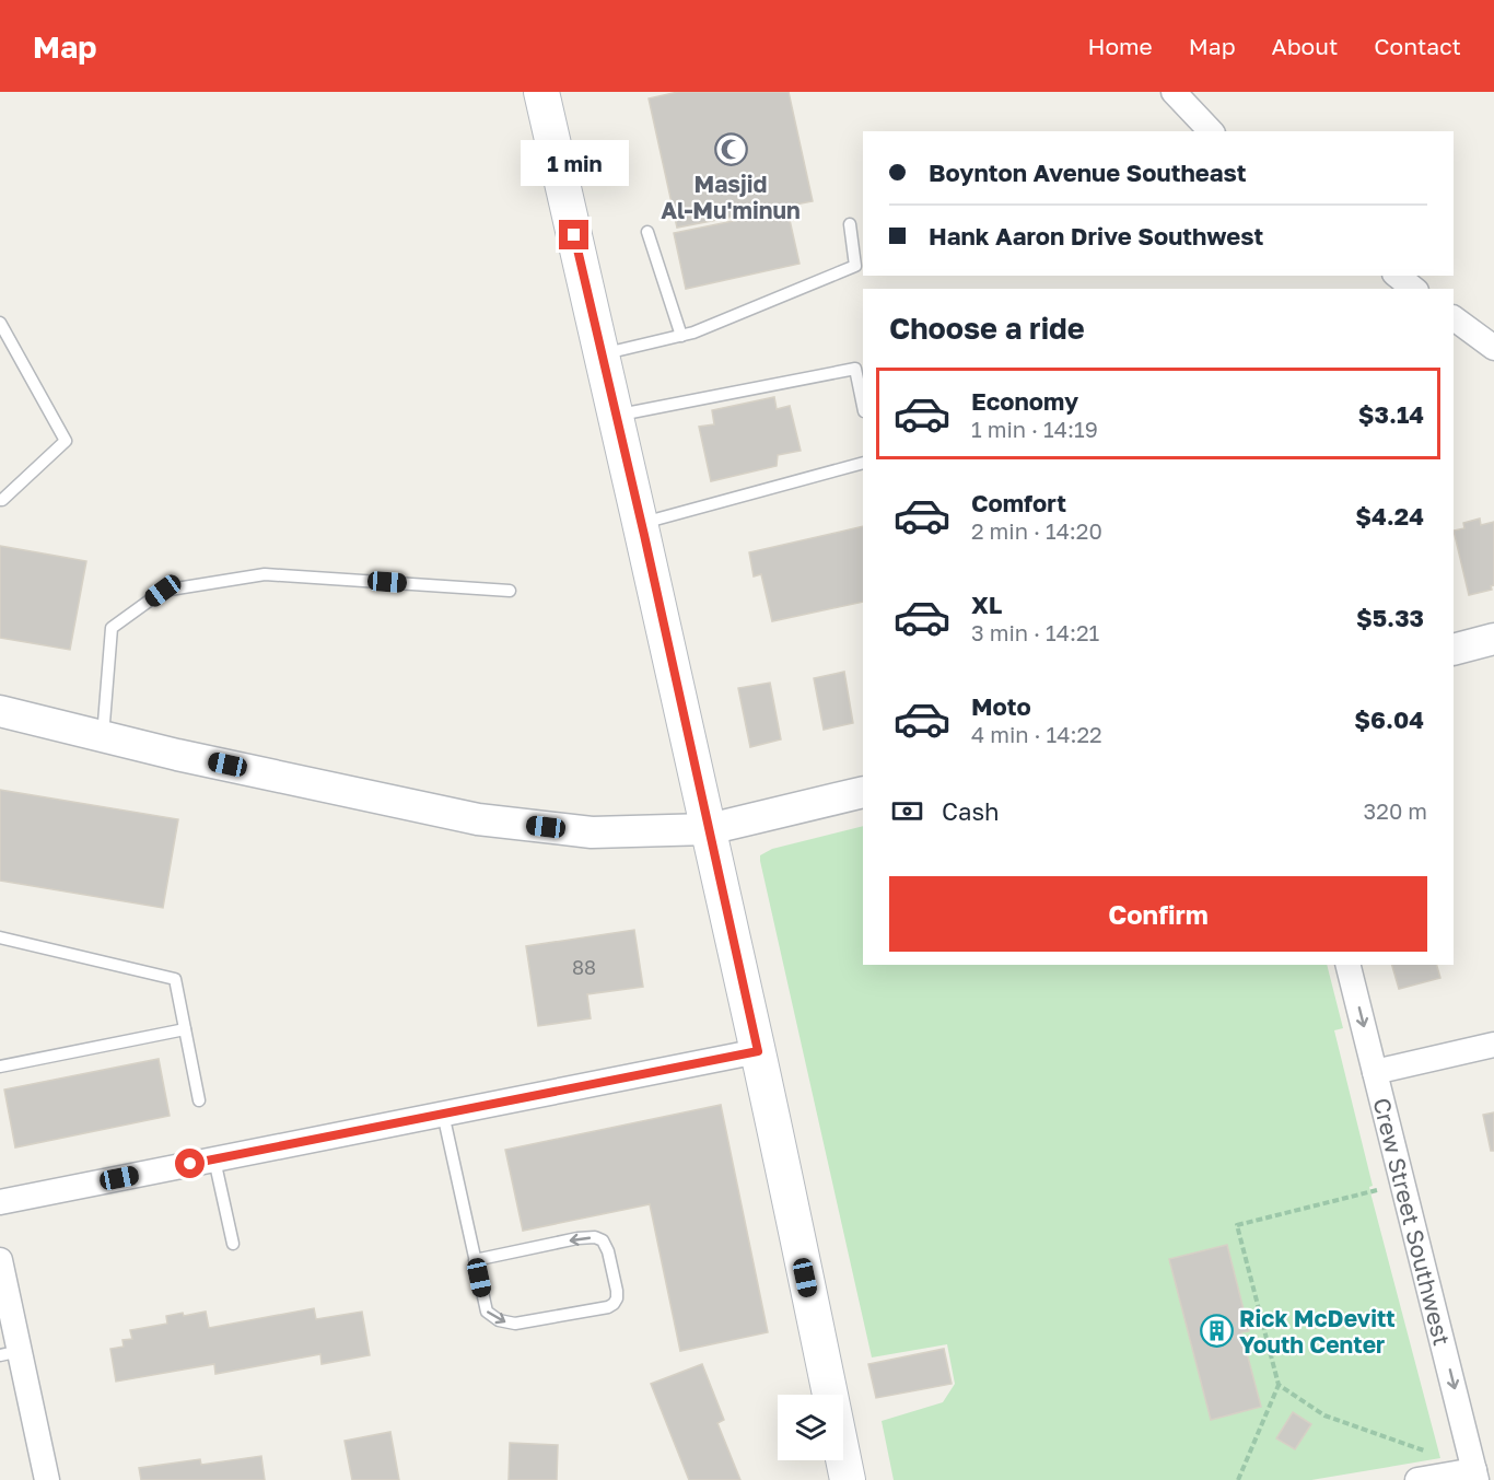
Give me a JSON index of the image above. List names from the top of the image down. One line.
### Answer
{"streets":{"street":["Crew Street Southwest"]},"one_way":["Crew Street Southwest"],"places":{"mosque":["Masjid Al-Mu'minun"],"building":["Rick McDevitt Youth Center"]},"house_numbers":["88"],"page":{"header":"Map","nav":["Home","Map","About","Contact"],"banner":["Boynton Avenue Southeast","Hank Aaron Drive Southwest"],"bubble":"1 min","heading":"Choose a ride","list":[{"name":"Economy","note":"1 min · 14:19","value":"$3.14"},{"name":"Comfort","note":"2 min · 14:20","value":"$4.24"},{"name":"XL","note":"3 min · 14:21","value":"$5.33"},{"name":"Moto","note":"4 min · 14:22","value":"$6.04"}],"pay":["Cash","320 m"],"buttons":"Confirm"}}
